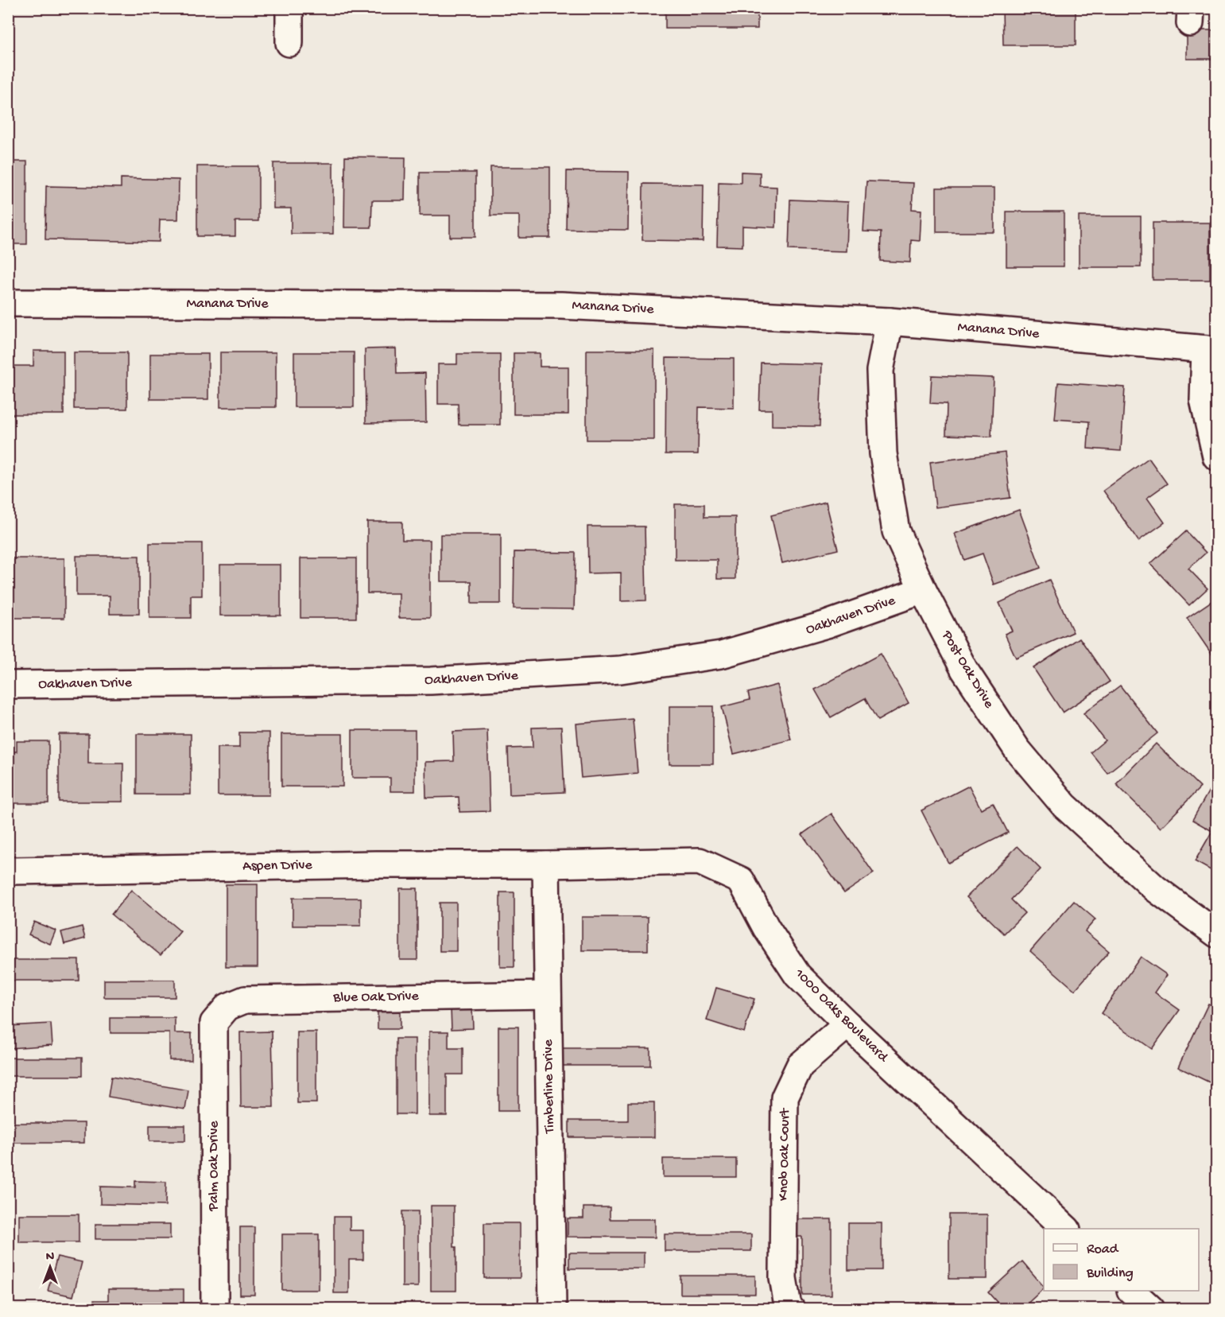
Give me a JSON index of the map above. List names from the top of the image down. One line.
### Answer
{"streets":{"street":["Manana Drive","Oakhaven Drive","Post Oak Drive","Aspen Drive","Blue Oak Drive","1000 Oaks Boulevard","Timberline Drive","Knob Oak Court","Palm Oak Drive"]},"crossings":[["Manana Drive","Post Oak Drive"],["Oakhaven Drive","Post Oak Drive"],["Aspen Drive","1000 Oaks Boulevard"],["Aspen Drive","Timberline Drive"],["Blue Oak Drive","Timberline Drive"],["Blue Oak Drive","Palm Oak Drive"],["1000 Oaks Boulevard","Timberline Drive"],["1000 Oaks Boulevard","Knob Oak Court"]],"legend":["Road","Building"],"north":"top"}
